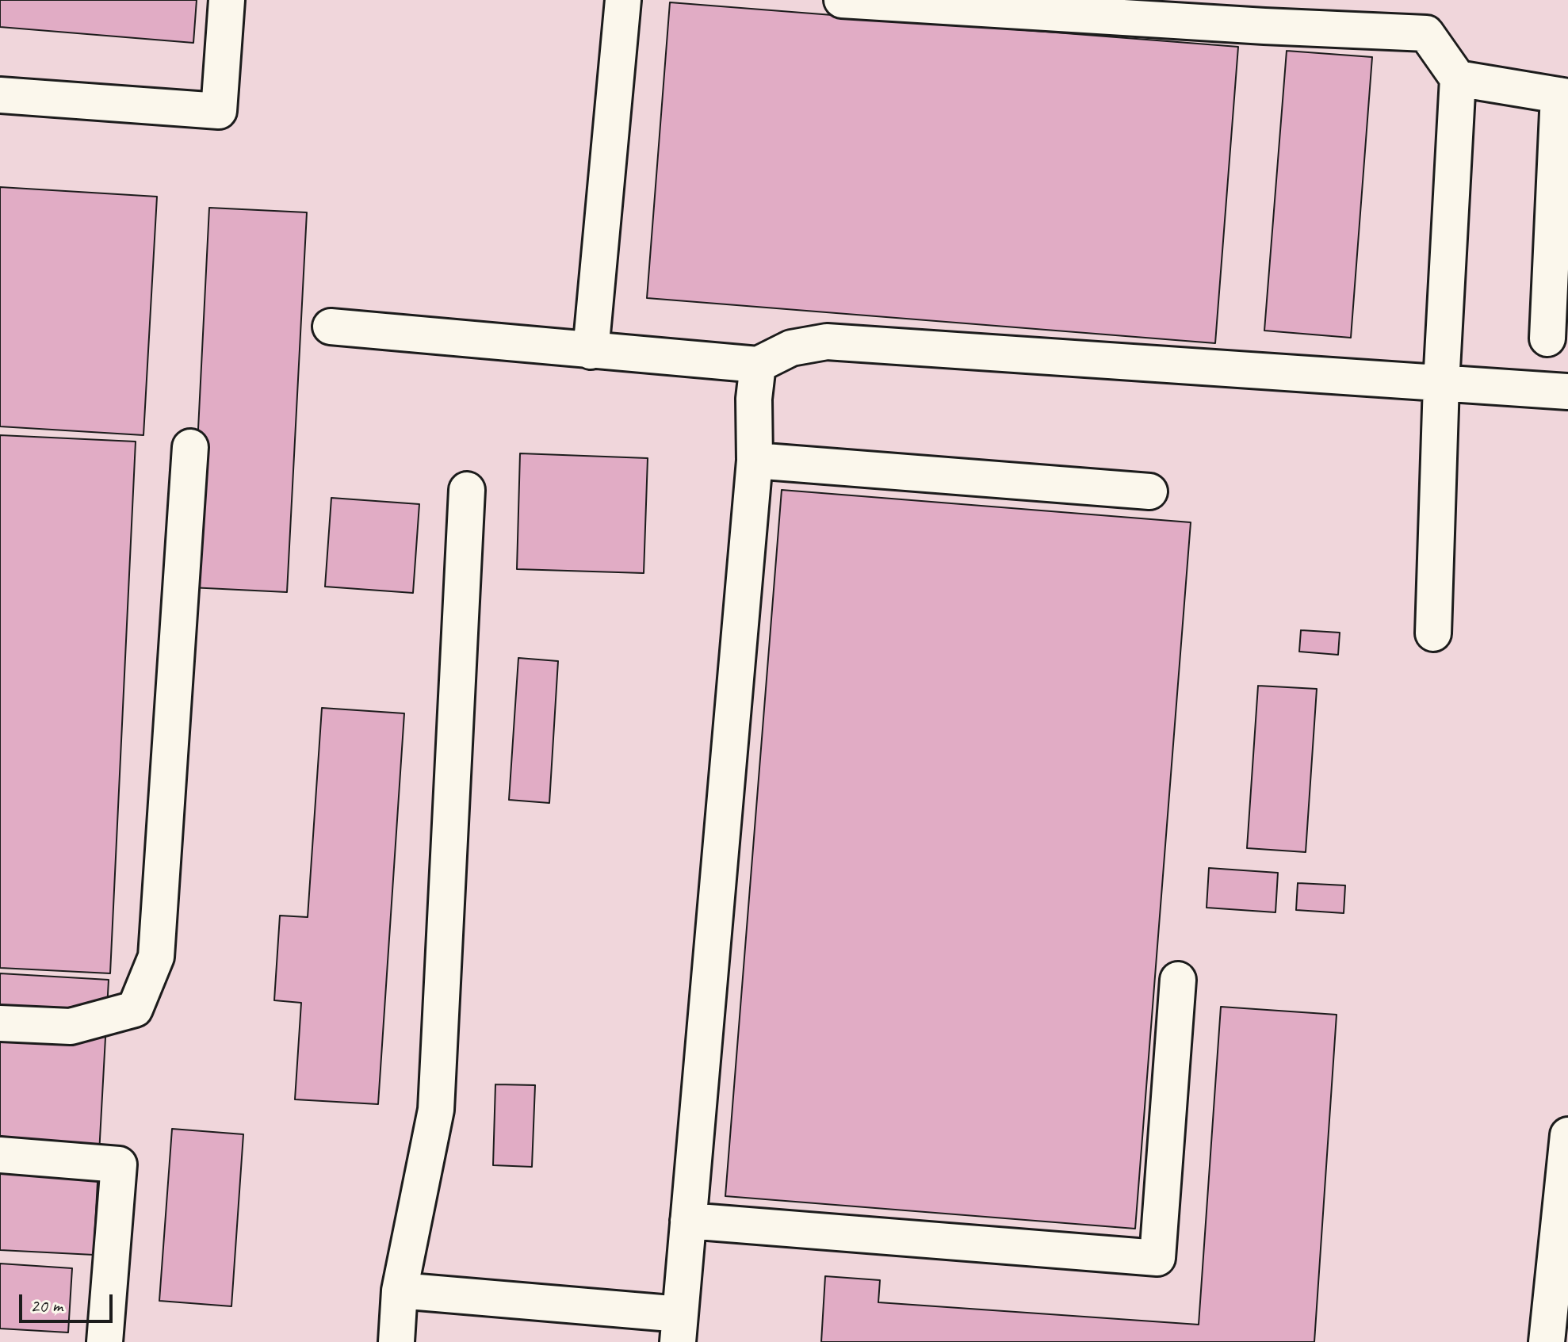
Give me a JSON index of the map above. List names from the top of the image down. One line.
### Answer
{"scale_bar":"20 m"}
